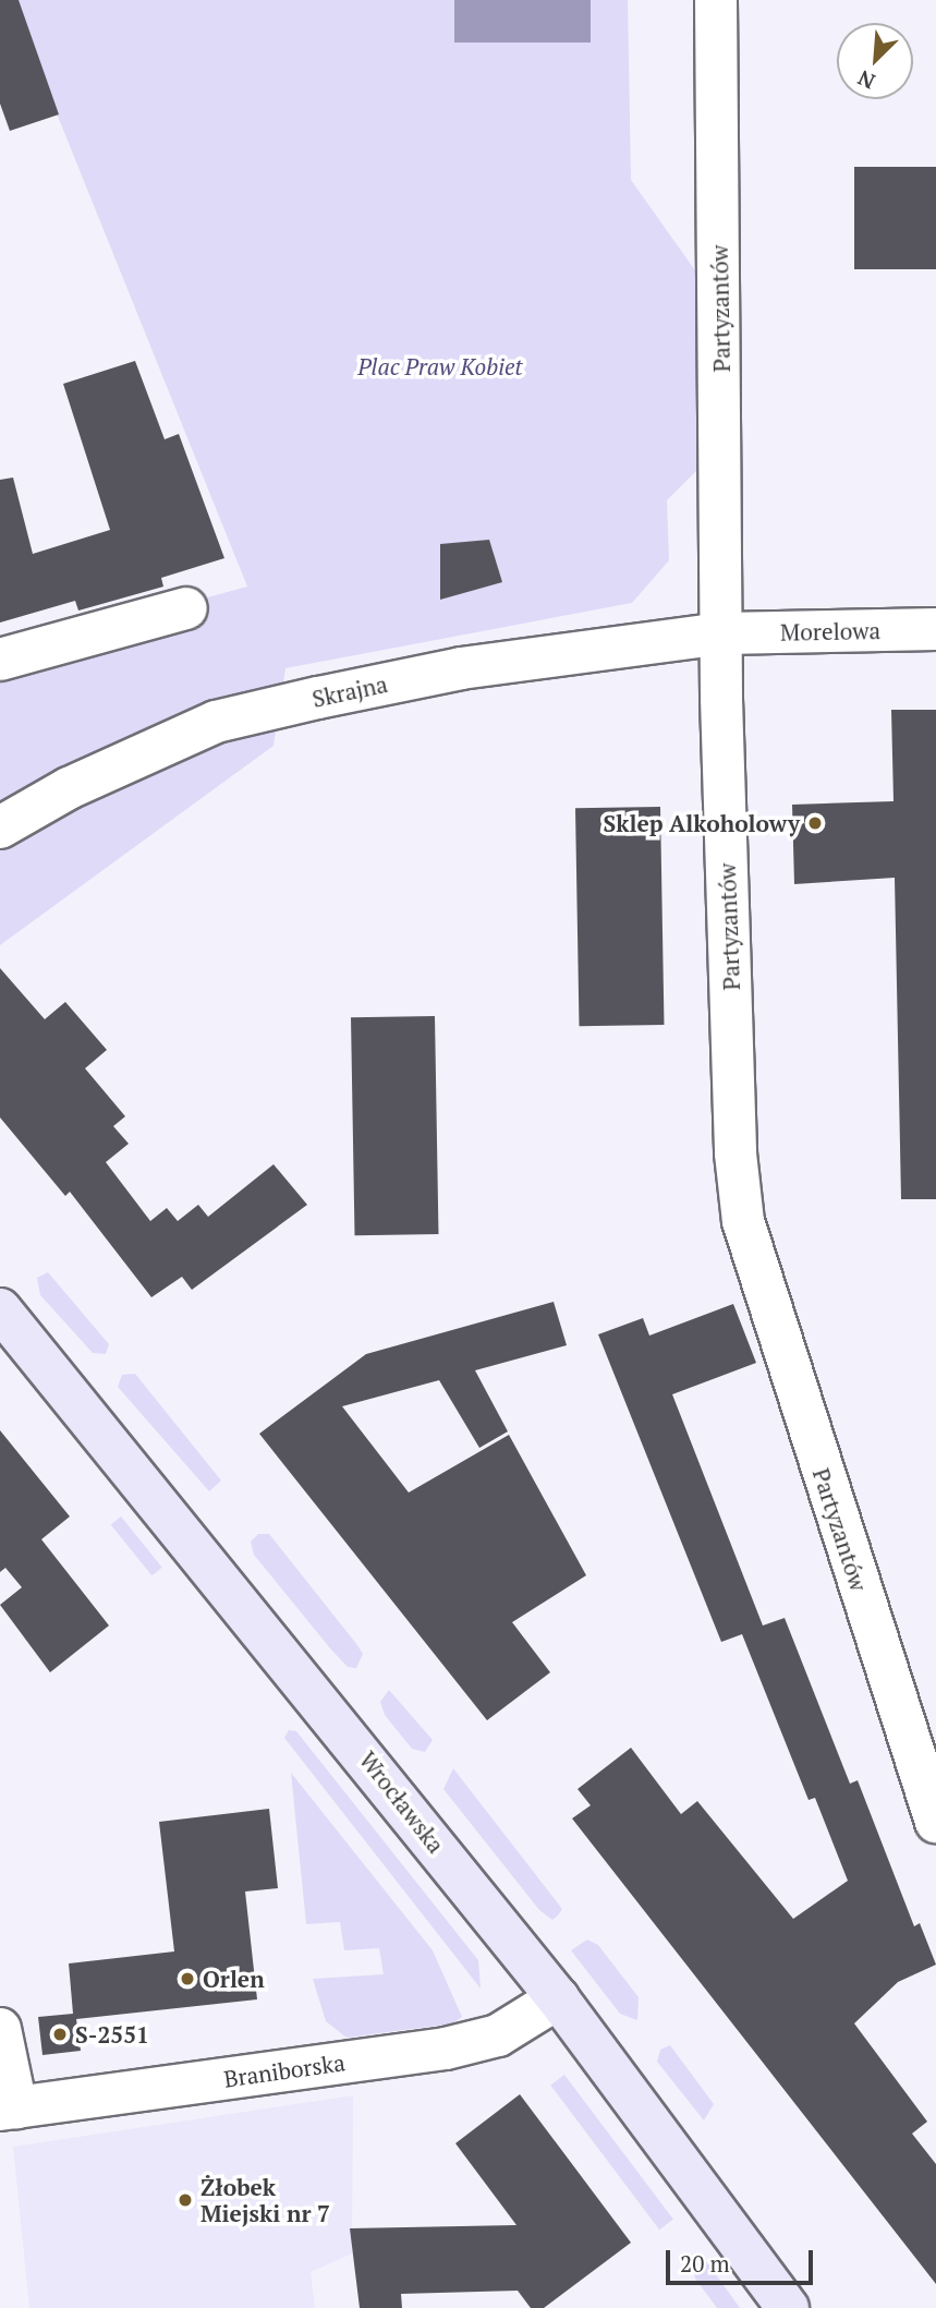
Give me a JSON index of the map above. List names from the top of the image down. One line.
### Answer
{"streets":{"main road":["Wrocławska"],"street":["Partyzantów","Morelowa","Skrajna","Braniborska"]},"crossings":[["Partyzantów","Morelowa"],["Partyzantów","Skrajna"],["Morelowa","Skrajna"],["Wrocławska","Braniborska"]],"parks":["Plac Praw Kobiet"],"places":["Sklep Alkoholowy","Orlen","S-2551","Żłobek Miejski nr 7"],"scale_bar":"20 m","north":"bottom left"}
